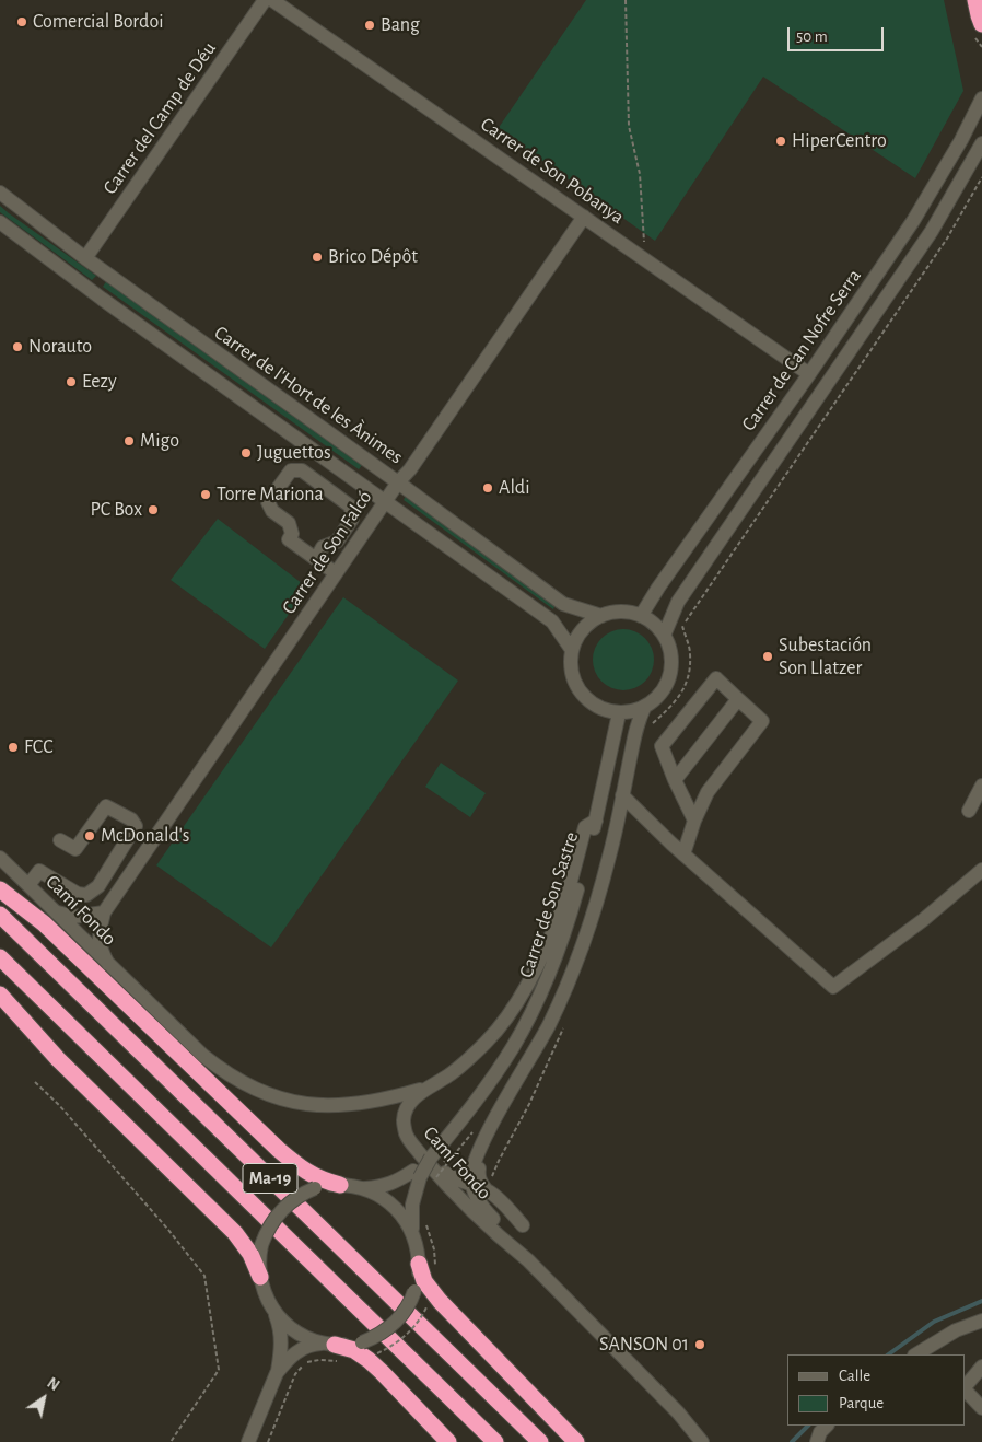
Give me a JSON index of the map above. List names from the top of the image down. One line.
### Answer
{"streets":{"highway":["Ma-19"],"street":["Carrer del Camp de Déu","Carrer de Son Pobanya","Carrer de Can Nofre Serra","Carrer de l'Hort de les Ànimes","Carrer de Son Falcó","Carrer de Son Sastre","Camí Fondo"]},"crossings":[["Carrer del Camp de Déu","Carrer de l'Hort de les Ànimes"],["Carrer de Son Pobanya","Carrer de Can Nofre Serra"],["Carrer de Son Pobanya","Carrer de Son Falcó"],["Carrer de Can Nofre Serra","Carrer de l'Hort de les Ànimes"],["Carrer de Can Nofre Serra","Carrer de Son Sastre"],["Carrer de l'Hort de les Ànimes","Carrer de Son Falcó"],["Carrer de l'Hort de les Ànimes","Carrer de Son Sastre"]],"places":["Comercial Bordoi","Bang","HiperCentro","Brico Dépôt","Norauto","Eezy","Migo","Juguettos","Aldi","Torre Mariona","PC Box","Subestación Son Llatzer","FCC","McDonald's","SANSON 01"],"legend":["Calle","Parque"],"scale_bar":"50 m","north":"top right"}
